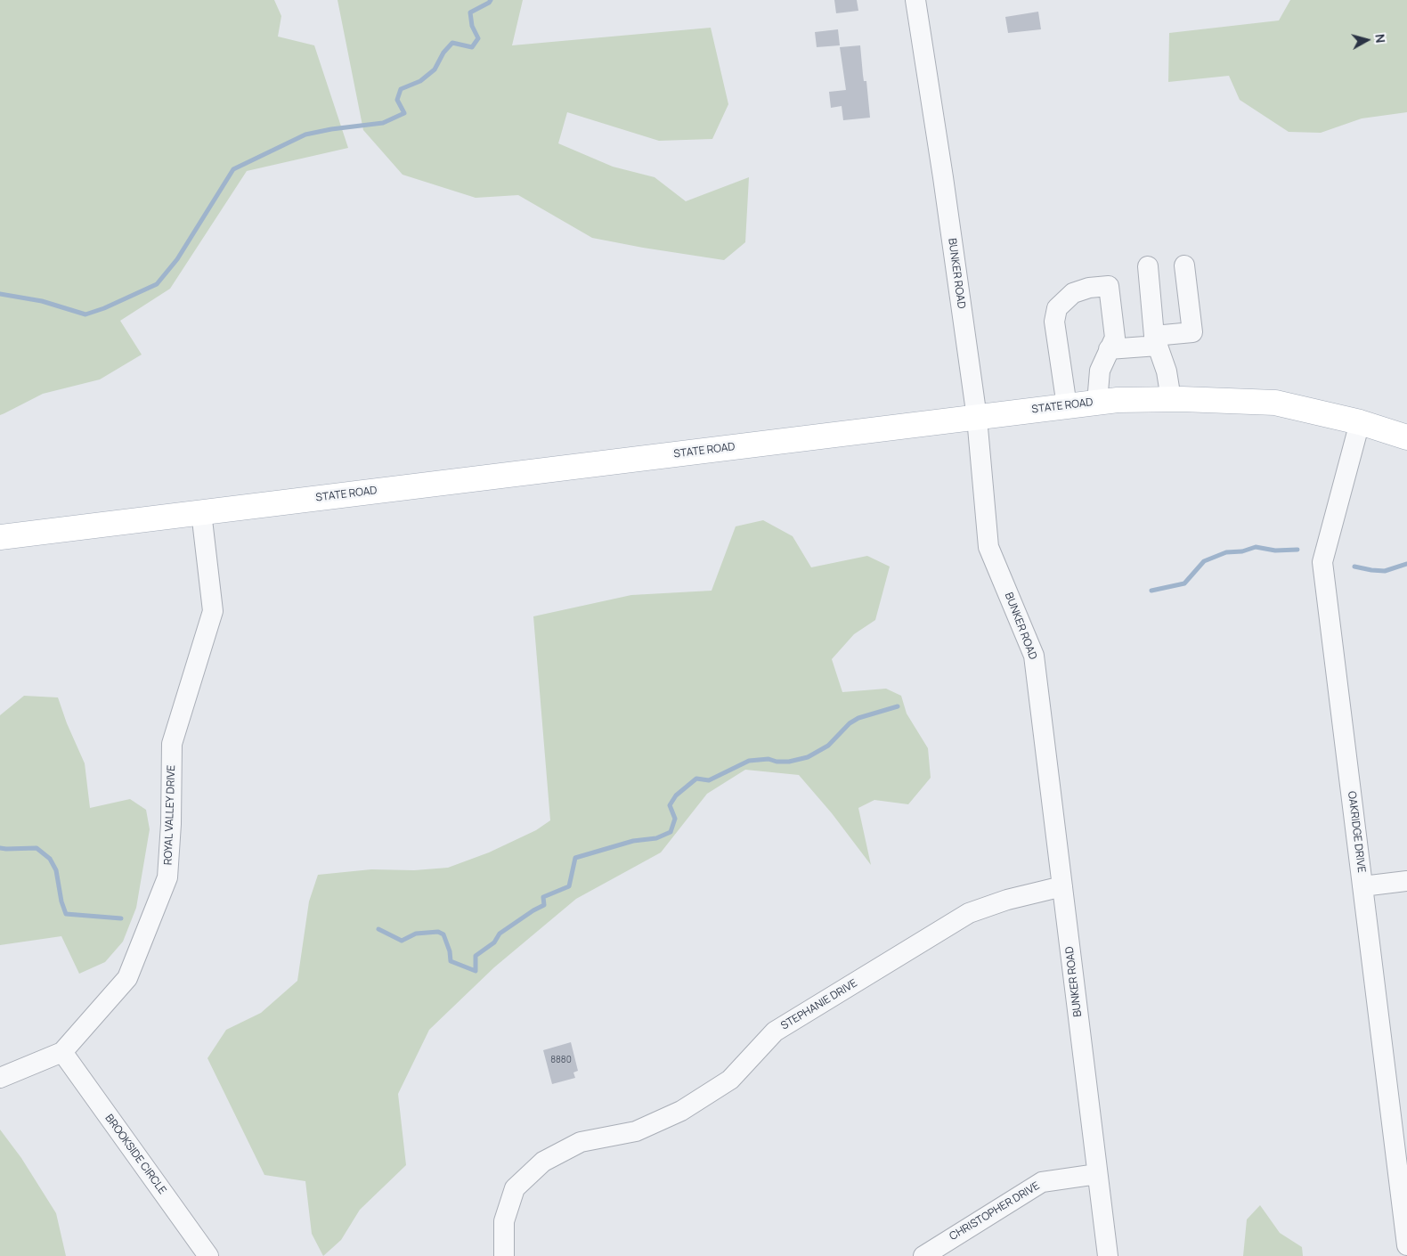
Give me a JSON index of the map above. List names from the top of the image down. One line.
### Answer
{"streets":{"main road":["STATE ROAD"],"street":["BUNKER ROAD","ROYAL VALLEY DRIVE","OAKRIDGE DRIVE","STEPHANIE DRIVE","BROOKSIDE CIRCLE","CHRISTOPHER DRIVE"]},"crossings":[["BUNKER ROAD","STATE ROAD"],["BUNKER ROAD","STEPHANIE DRIVE"],["BUNKER ROAD","CHRISTOPHER DRIVE"],["STATE ROAD","ROYAL VALLEY DRIVE"],["STATE ROAD","OAKRIDGE DRIVE"],["ROYAL VALLEY DRIVE","BROOKSIDE CIRCLE"]],"house_numbers":["8880"],"north":"right"}
